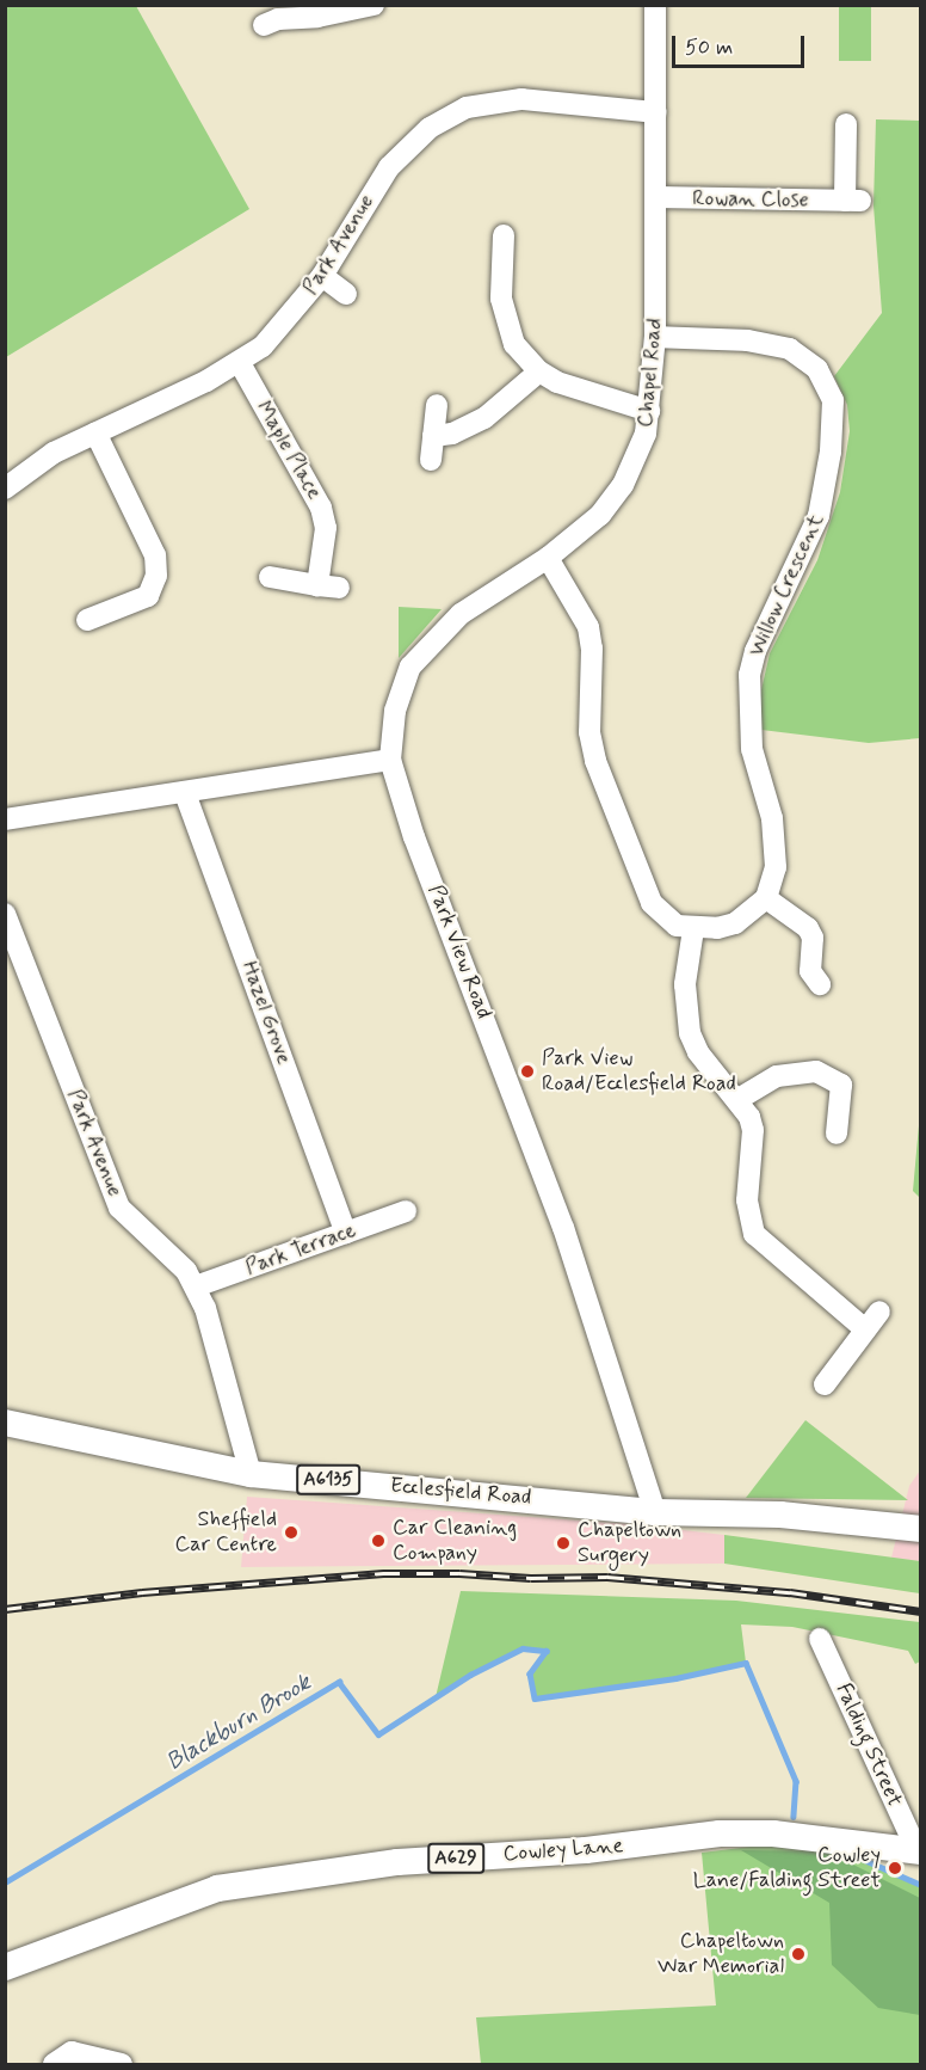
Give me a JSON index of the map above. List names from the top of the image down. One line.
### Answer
{"streets":{"main road":["A6135","Ecclesfield Road","Cowley Lane","A629"],"street":["Rowan Close","Park Avenue","Chapel Road","Maple Place","Willow Crescent","Park View Road","Hazel Grove","Park Terrace","Falding Street"]},"crossings":[["Rowan Close","Chapel Road"],["Park Avenue","Chapel Road"],["Park Avenue","Maple Place"],["Park Avenue","Park Terrace"],["Park Avenue","Ecclesfield Road"],["Chapel Road","Willow Crescent"],["Chapel Road","Park View Road"],["Park View Road","Ecclesfield Road"],["Hazel Grove","Park Terrace"],["Falding Street","Cowley Lane"]],"water":["Blackburn Brook"],"places":["Park View Road/Ecclesfield Road","Sheffield Car Centre","Car Cleaning Company","Chapeltown Surgery","Cowley Lane/Falding Street","Chapeltown War Memorial"],"scale_bar":"50 m"}
